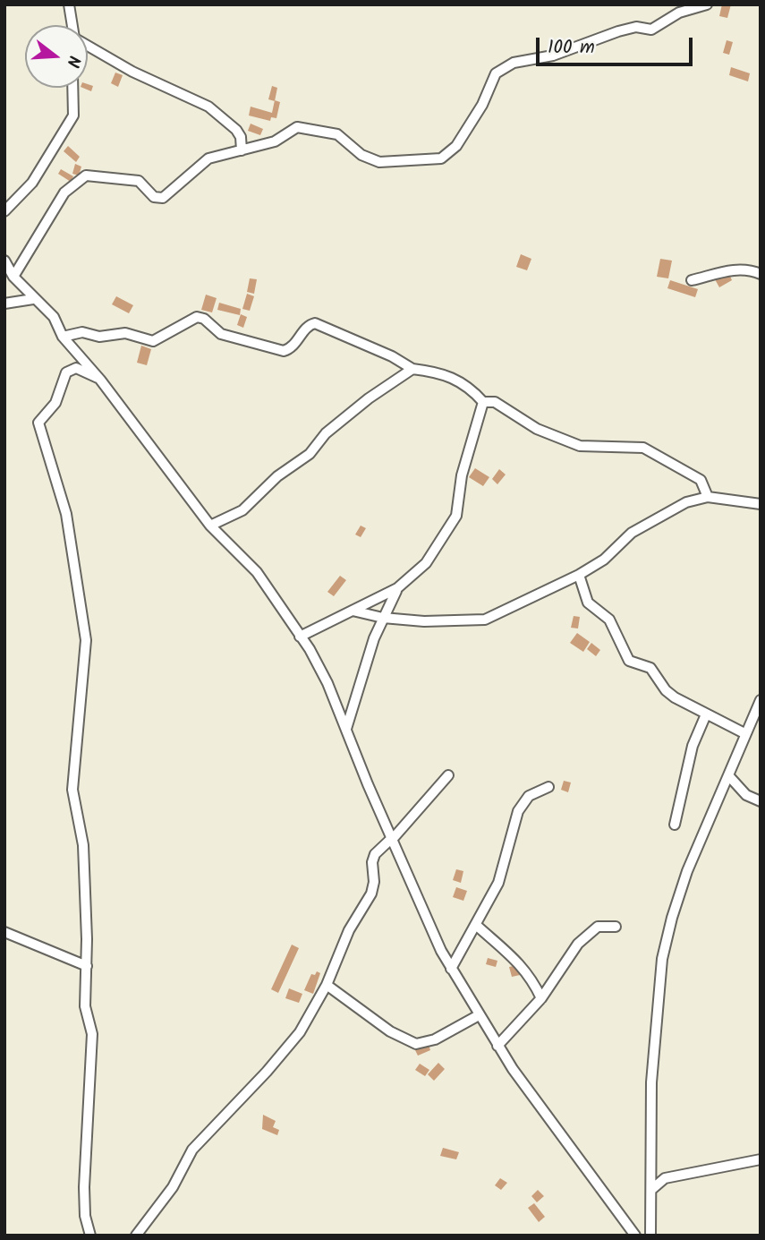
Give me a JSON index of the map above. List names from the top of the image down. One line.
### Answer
{"scale_bar":"100 m","north":"right"}
